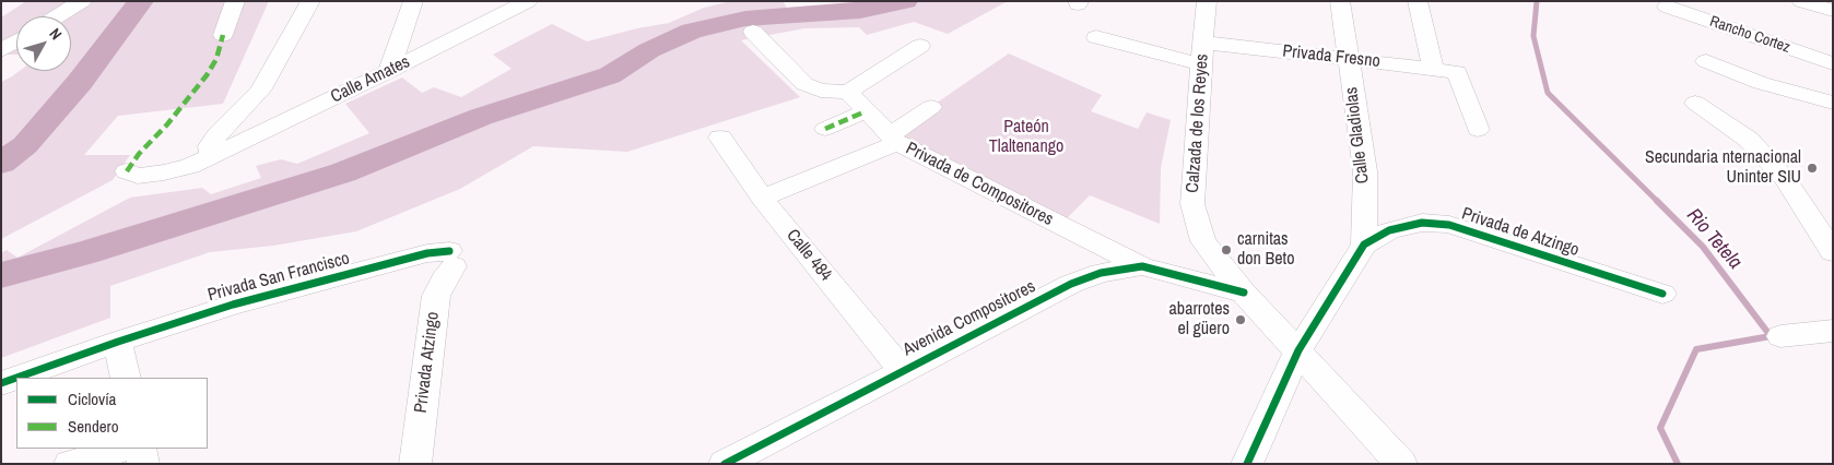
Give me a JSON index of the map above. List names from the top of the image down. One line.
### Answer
{"streets":{"street":["Rancho Cortez","Privada Fresno","Calle Amates","Calzada de los Reyes","Calle Gladiolas","Privada de Compositores","Privada de Atzingo","Calle 484","Privada San Francisco","Avenida Compositores","Privada Atzingo"]},"crossings":[["Privada Fresno","Calzada de los Reyes"],["Privada Fresno","Calle Gladiolas"],["Calzada de los Reyes","Privada de Atzingo"],["Calzada de los Reyes","Avenida Compositores"],["Calle Gladiolas","Privada de Atzingo"],["Privada de Compositores","Avenida Compositores"],["Calle 484","Avenida Compositores"],["Privada San Francisco","Privada Atzingo"]],"water":["Rio Tetela"],"parks":["Pateón Tlaltenango"],"places":["Secundaria nternacional Uninter SIU","carnitas don Beto","abarrotes el güero"],"legend":["Ciclovía","Sendero"],"north":"top right"}
